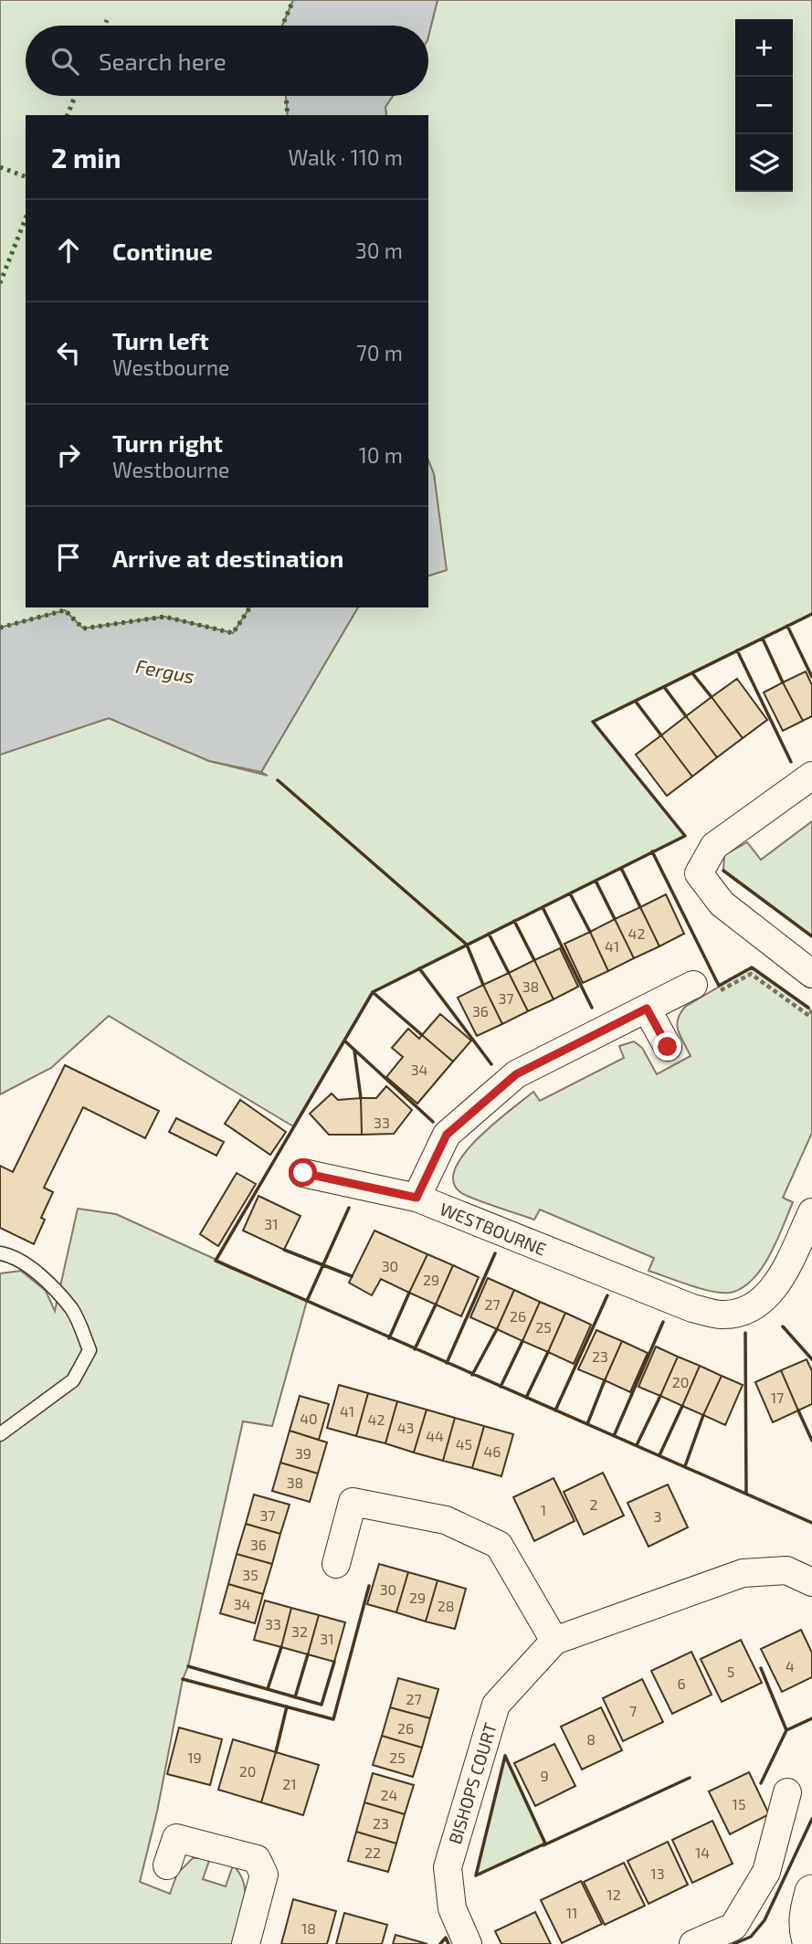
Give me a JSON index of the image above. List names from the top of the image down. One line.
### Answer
{"streets":{"street":["WESTBOURNE","BISHOPS COURT"]},"water":["Fergus"],"house_numbers":["42","41","38","37","36","34","33","31","30","29","27","26","25","23","20","17","41","40","42","43","44","45","46","39","38","2","1","37","3","36","35","30","29","34","28","33","32","31","4","5","6","27","7","26","8","19","25","20","9","21","24","15","23","22","14","13","12","11","18"],"page":{"map_buttons":["+","−"],"search":"Search here","heading":["2 min","Walk · 110 m"],"list":[["Continue","30 m"],["Turn left","Westbourne","70 m"],["Turn right","Westbourne","10 m"],"Arrive at destination"]}}
